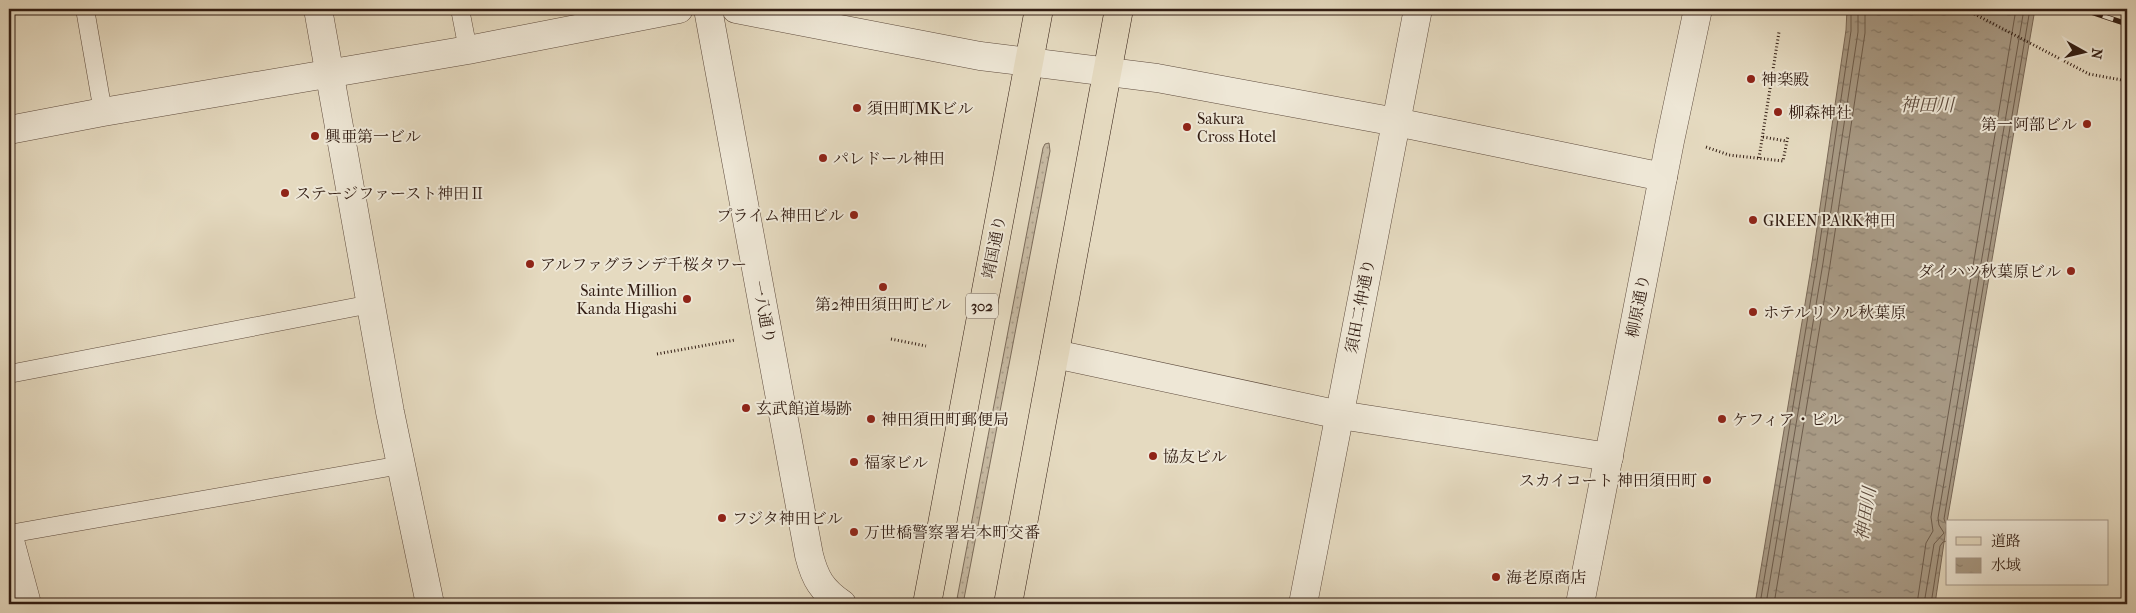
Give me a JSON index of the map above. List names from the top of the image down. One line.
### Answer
{"streets":{"main road":["靖国通り","302"],"street":["須田二仲通り","柳原通り","一八通り"]},"water":["神田川"],"places":["神楽殿","須田町MKビル","柳森神社","第一阿部ビル","Sakura Cross Hotel","興亜第一ビル","パレドール神田","ステージファースト神田Ⅱ","プライム神田ビル","GREEN PARK神田","アルファグランデ千桜タワー","ダイハツ秋葉原ビル","第2神田須田町ビル","Sainte Million Kanda Higashi","ホテルリソル秋葉原","玄武館道場跡","神田須田町郵便局","ケフィア・ビル","協友ビル","福家ビル","スカイコート 神田須田町","フジタ神田ビル","万世橋警察署岩本町交番","海老原商店"],"legend":["道路","水域"],"north":"right"}
